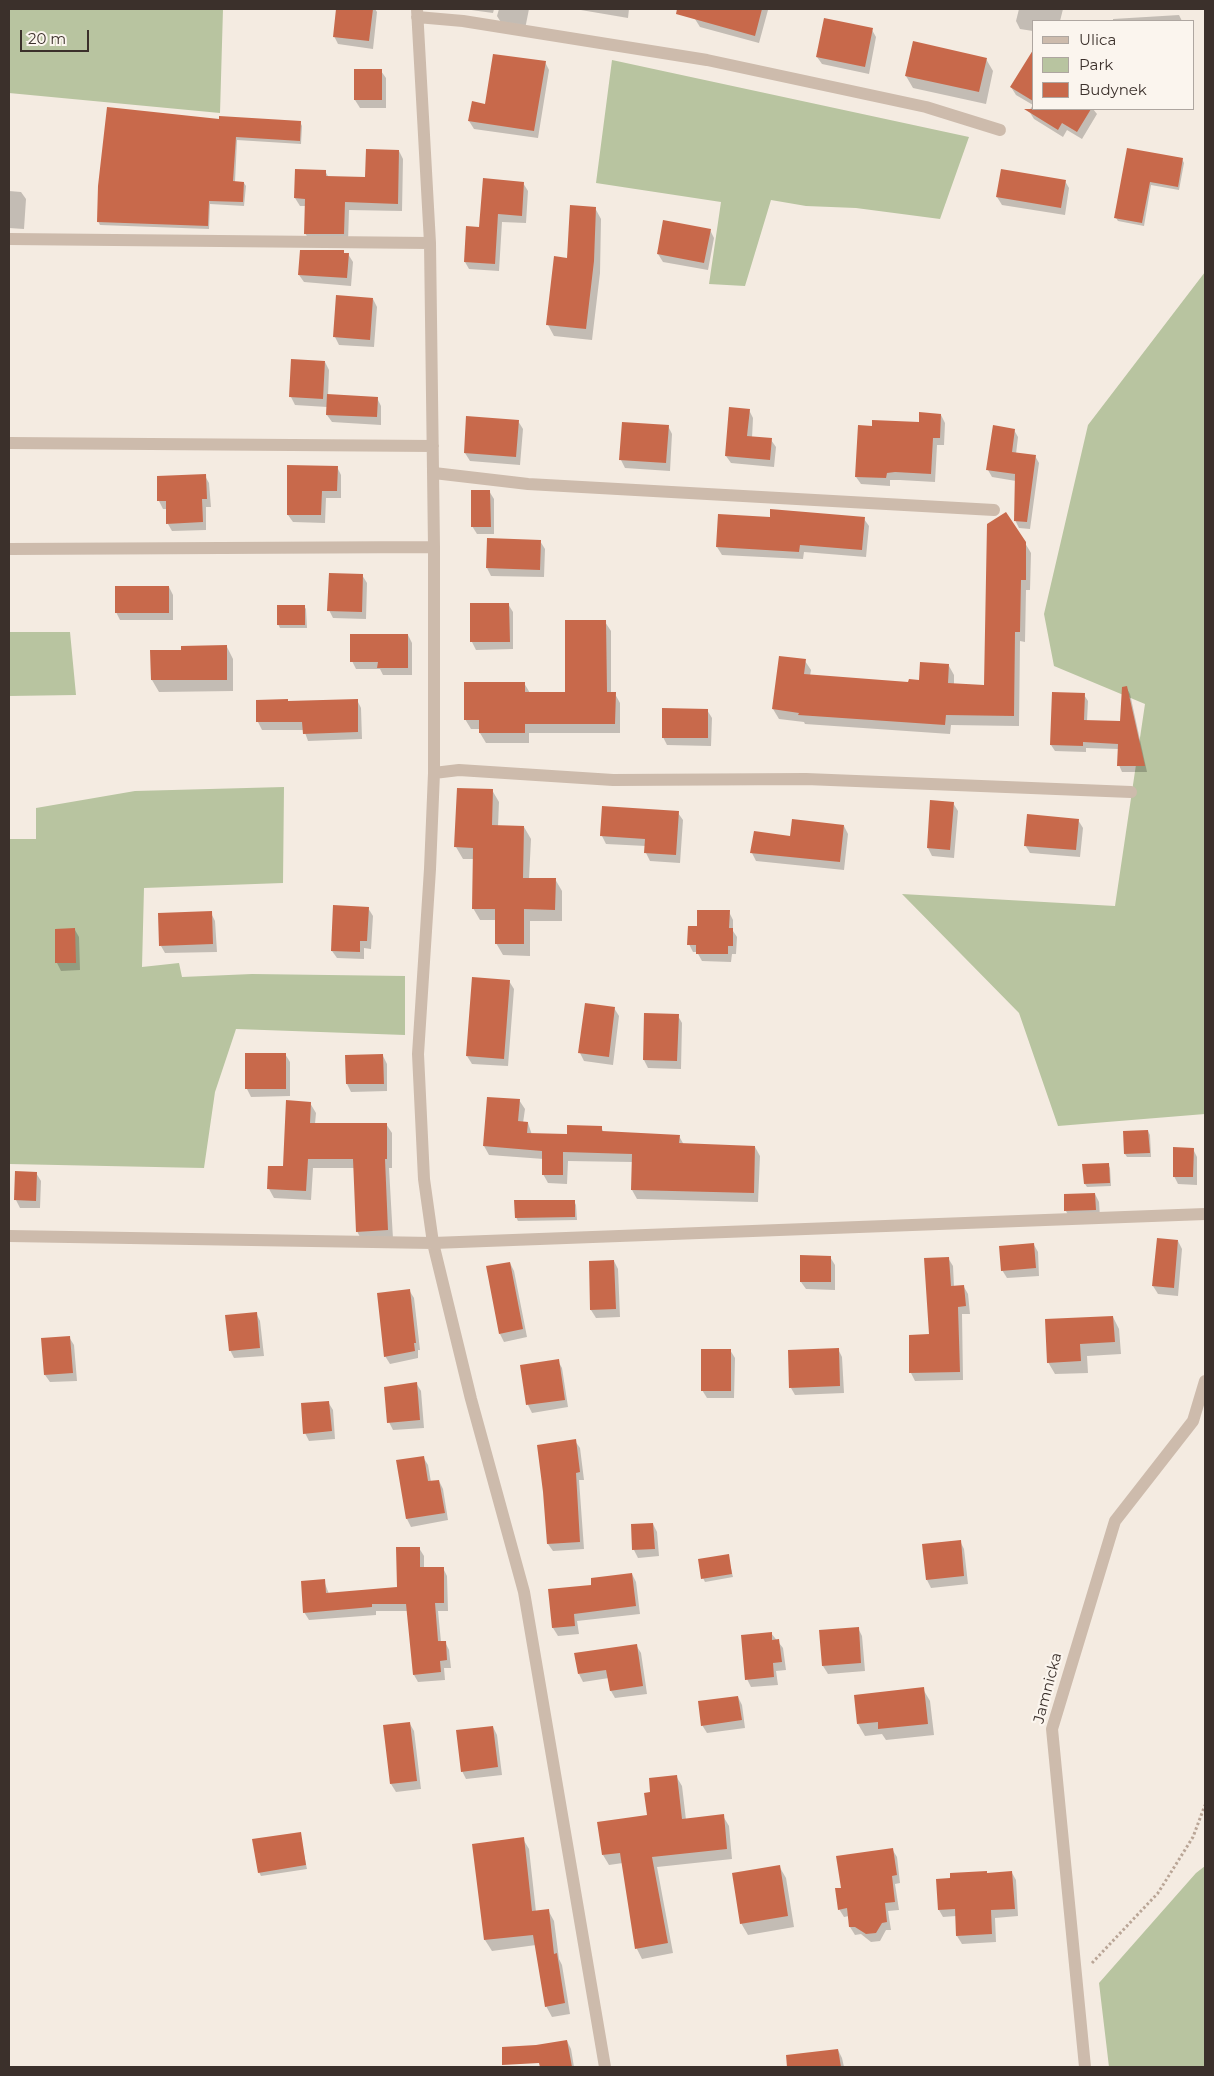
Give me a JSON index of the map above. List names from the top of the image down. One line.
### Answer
{"streets":{"street":["Jamnicka"]},"legend":["Ulica","Park","Budynek"],"scale_bar":"20 m"}
